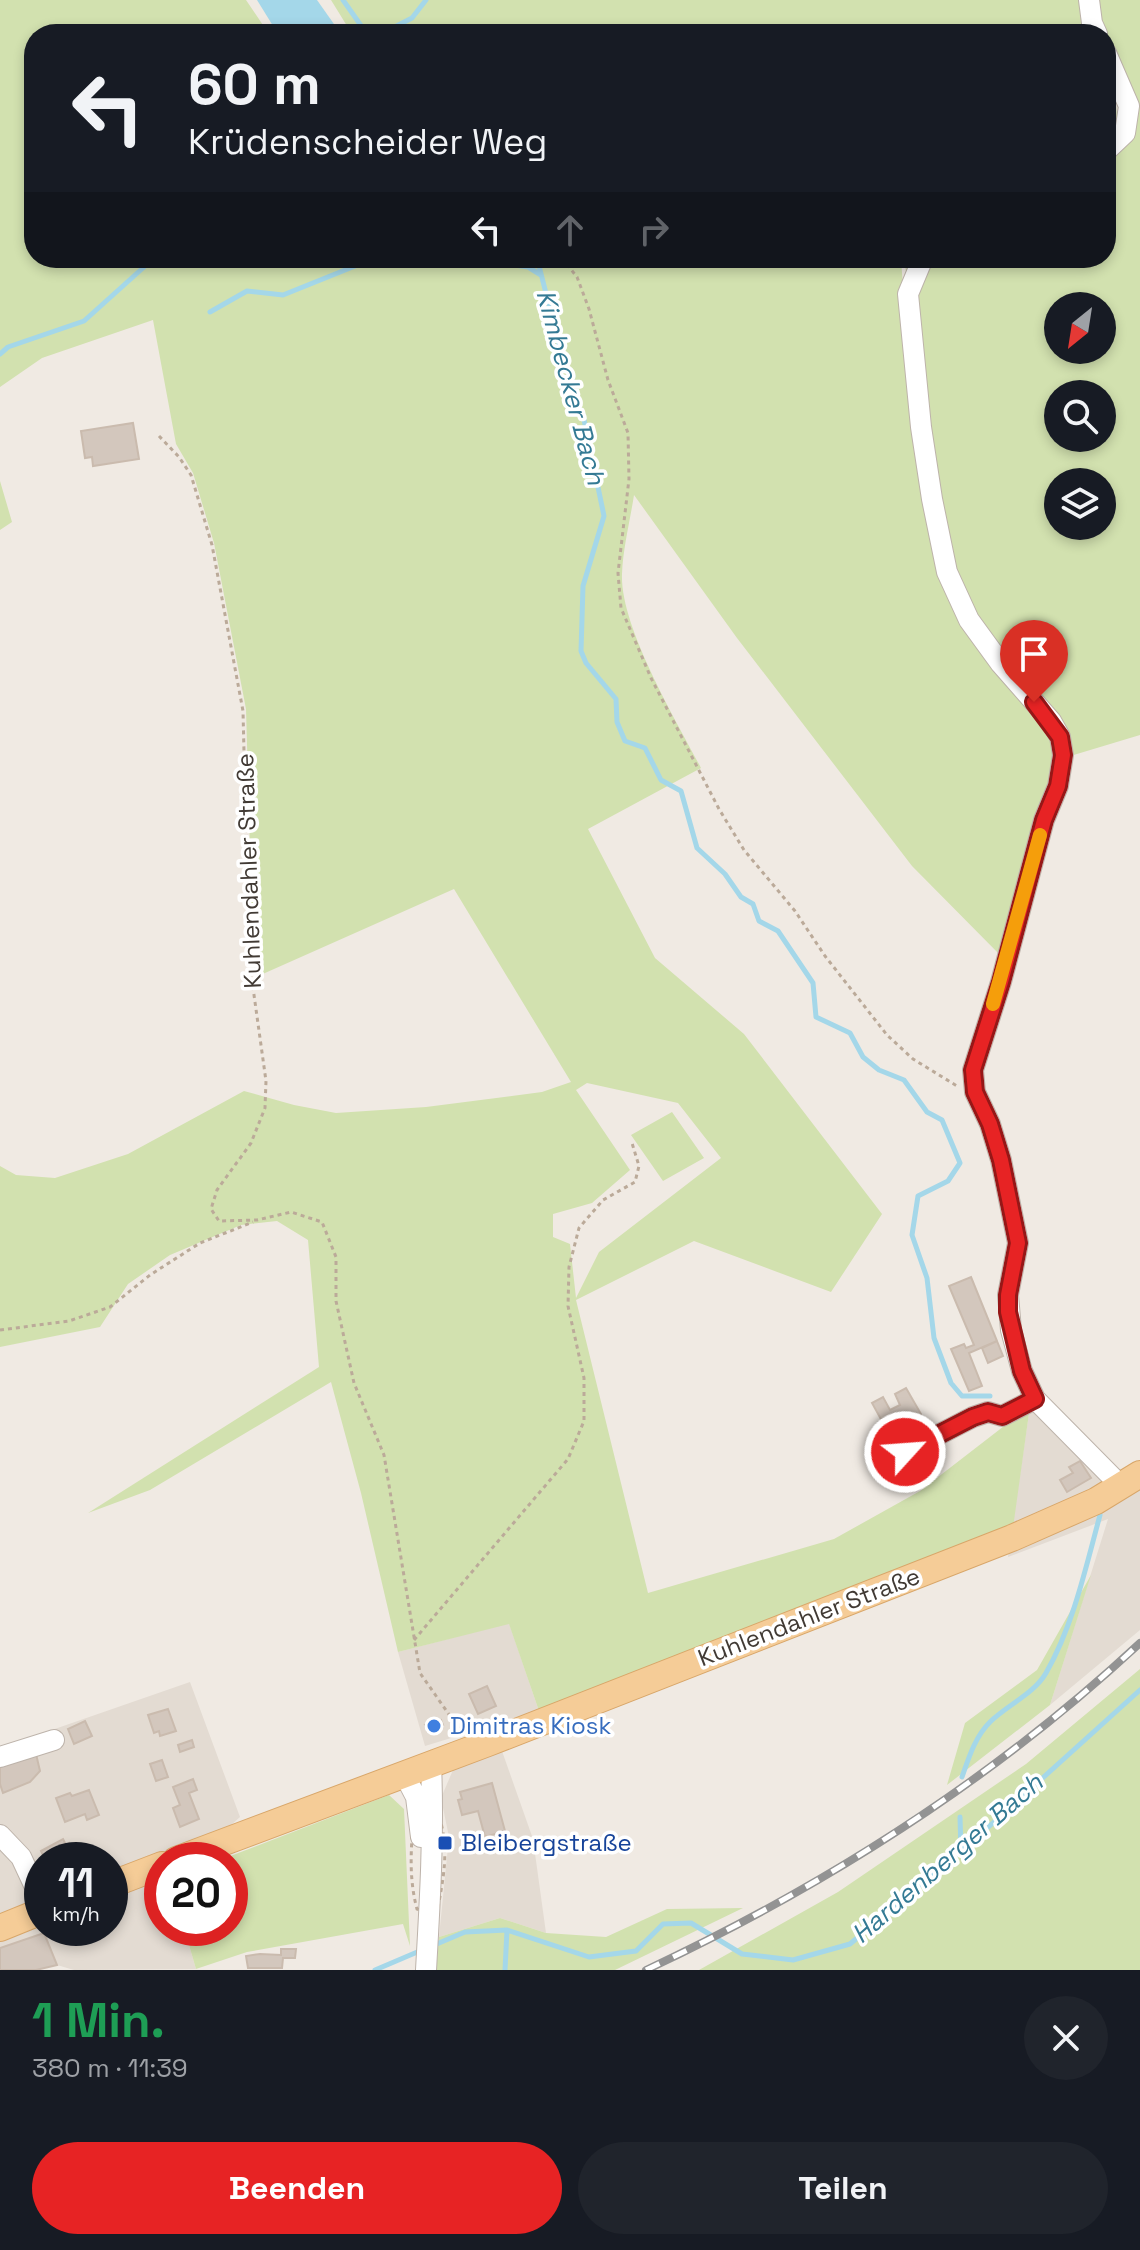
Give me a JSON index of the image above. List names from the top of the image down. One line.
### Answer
{"streets":{"main road":["Kuhlendahler Straße"]},"water":["Kimbecker Bach","Hardenberger Bach"],"places":{"other":["Dimitras Kiosk"],"transit":["Bleibergstraße"]},"north":"bottom left","page":{"turn":["60 m","Krüdenscheider Weg"],"speed":"11 km/h","limit":"20","heading":["1 Min.","380 m · 11:39"],"buttons":["Beenden","Teilen"]}}
